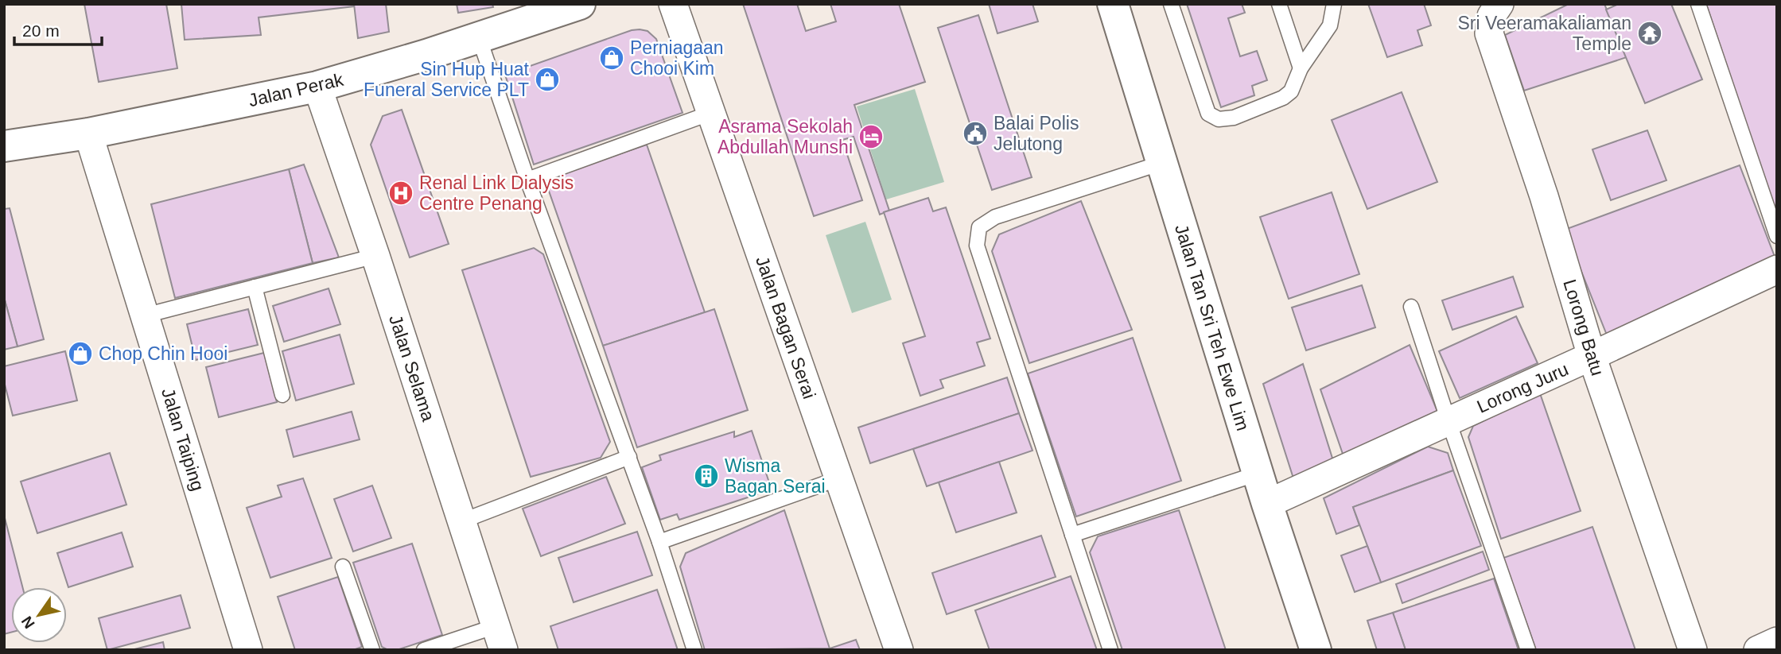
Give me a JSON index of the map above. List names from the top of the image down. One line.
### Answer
{"streets":{"main road":["Jalan Perak","Jalan Tan Sri Teh Ewe Lim"],"street":["Jalan Bagan Serai","Lorong Batu","Jalan Selama","Lorong Juru","Jalan Taiping"]},"crossings":[["Jalan Perak","Jalan Selama"],["Jalan Perak","Jalan Taiping"],["Jalan Tan Sri Teh Ewe Lim","Lorong Juru"],["Lorong Batu","Lorong Juru"]],"places":{"temple":["Sri Veeramakaliaman Temple"],"shop":["Perniagaan Chooi Kim","Sin Hup Huat Funeral Service PLT","Chop Chin Hooi"],"public building":["Balai Polis Jelutong"],"hotel":["Asrama Sekolah Abdullah Munshi"],"hospital":["Renal Link Dialysis Centre Penang"],"building":["Wisma Bagan Serai"]},"scale_bar":"20 m","north":"bottom left"}
